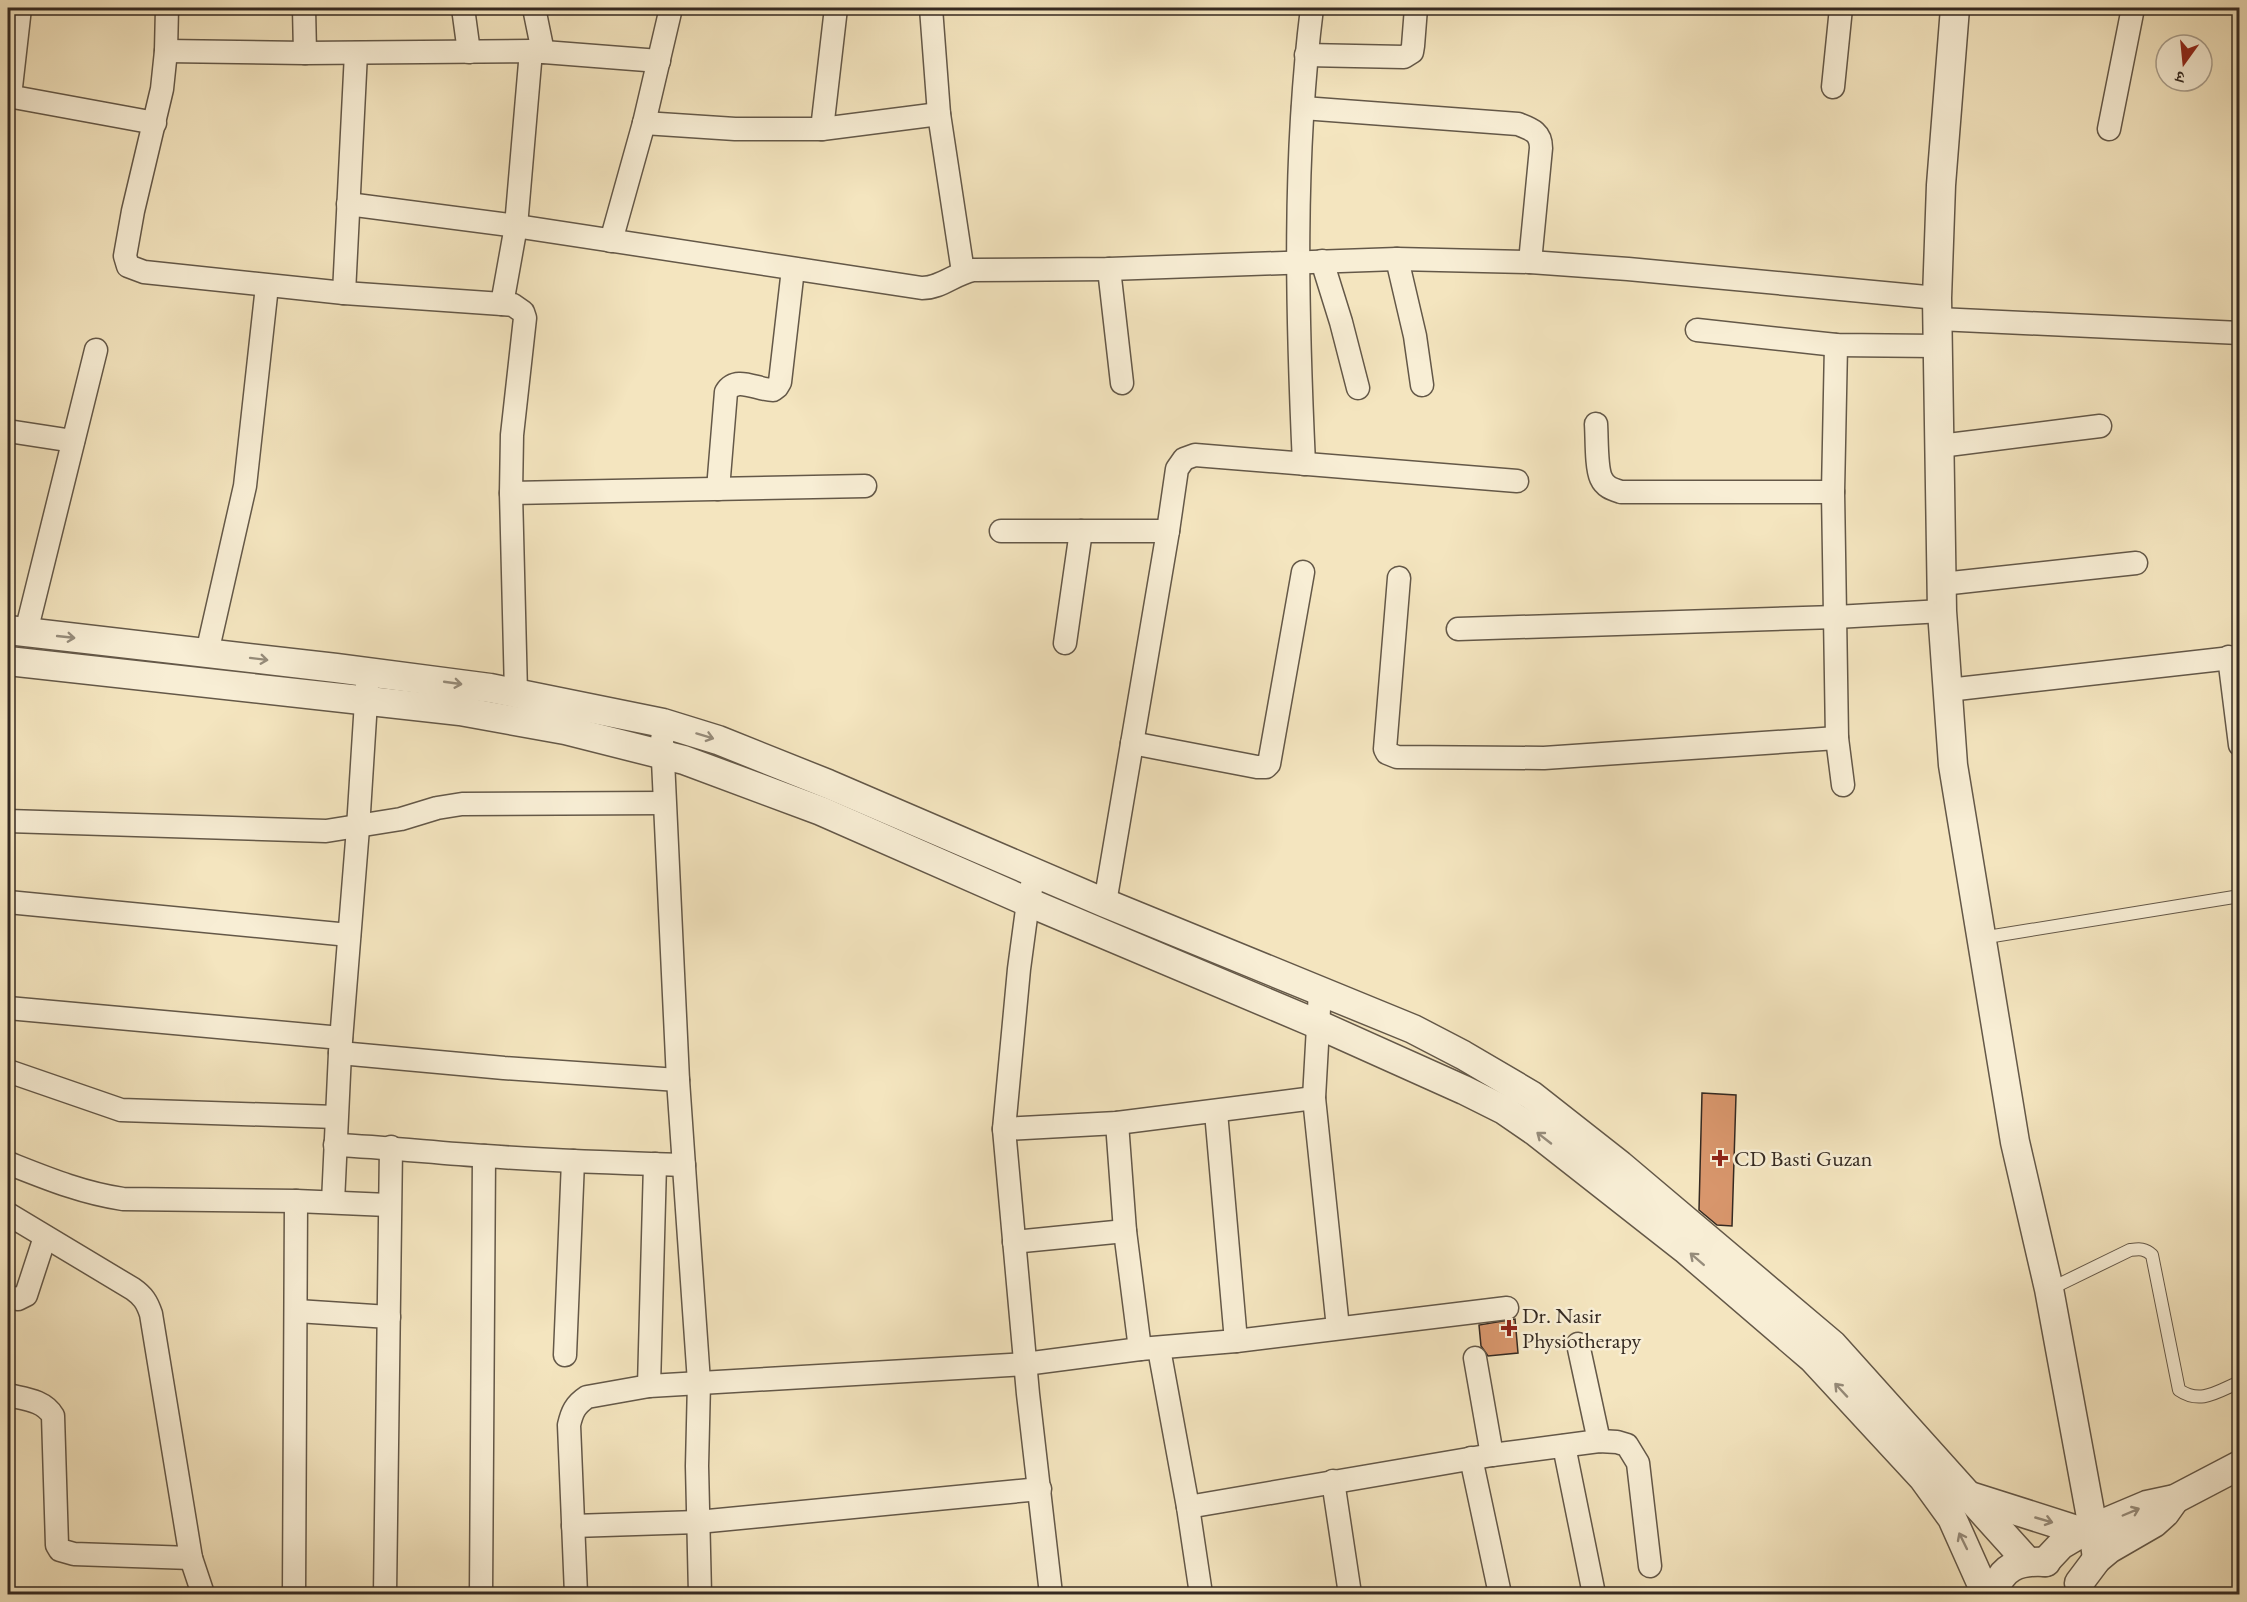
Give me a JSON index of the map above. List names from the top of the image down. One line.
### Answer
{"places":{"health":["CD Basti Guzan","Dr. Nasir Physiotherapy"]},"north":"bottom"}
